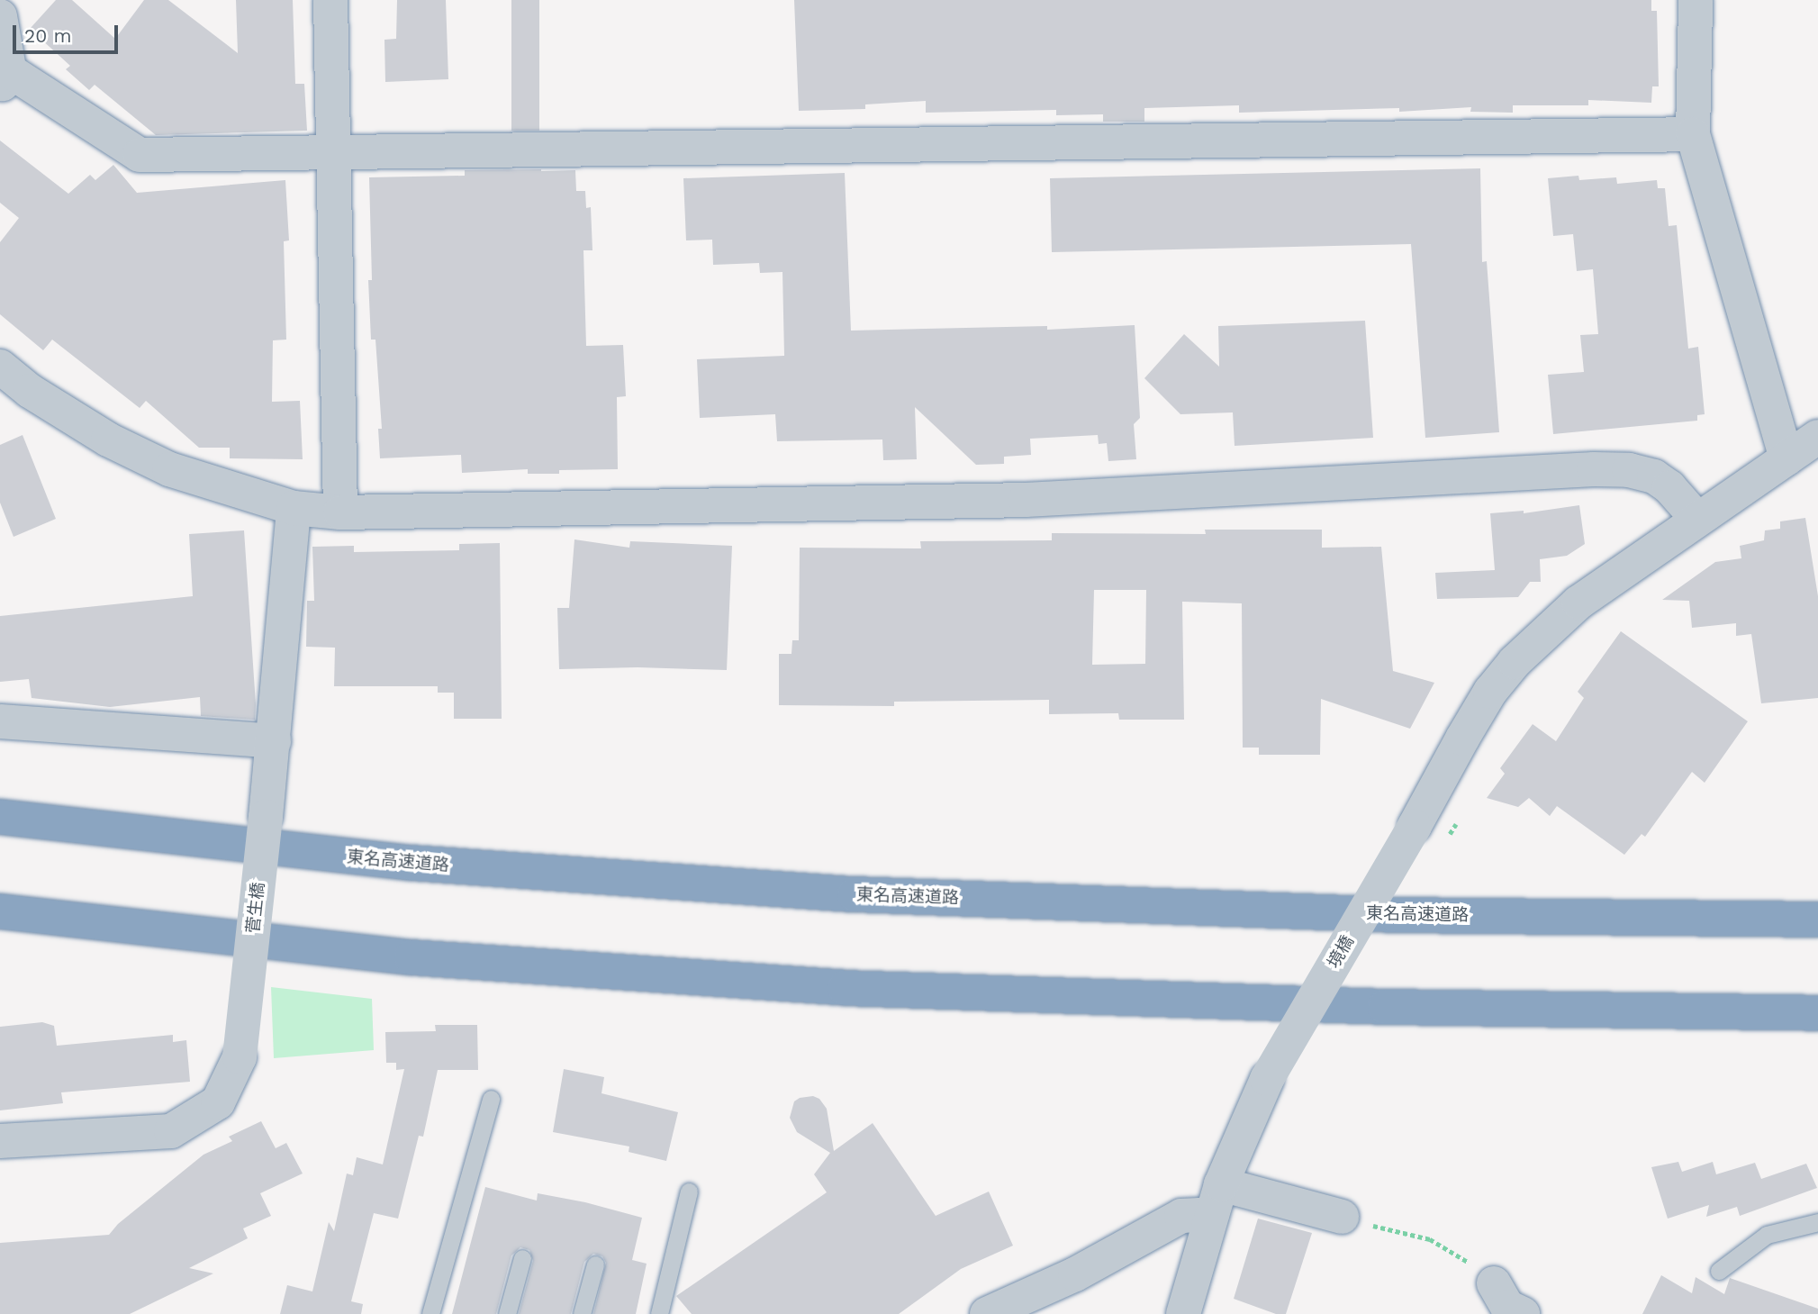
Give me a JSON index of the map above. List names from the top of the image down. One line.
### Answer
{"streets":{"highway":["東名高速道路"],"street":["菅生橋","境橋"]},"scale_bar":"20 m"}
